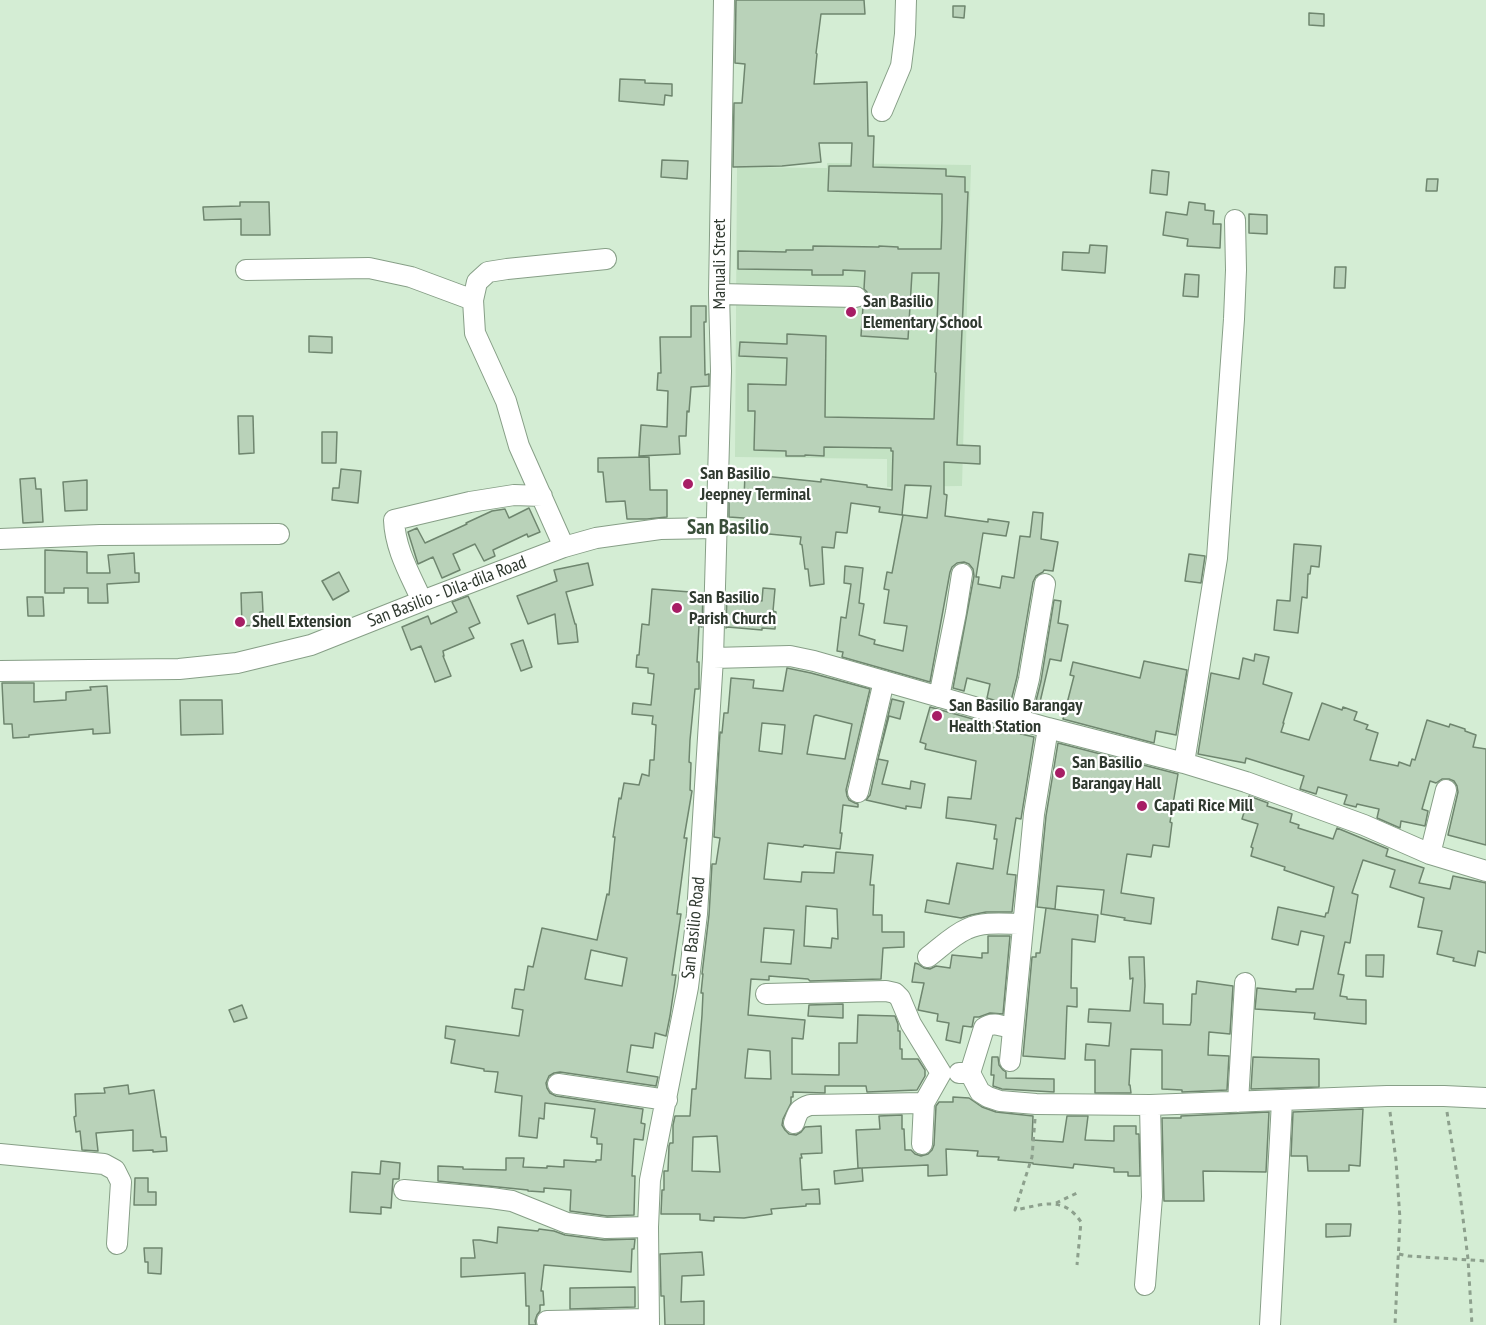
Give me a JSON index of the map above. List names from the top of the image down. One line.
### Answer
{"streets":{"street":["Manuali Street","San Basilio - Dila-dila Road","San Basilio Road"]},"crossings":[["Manuali Street","San Basilio - Dila-dila Road"],["Manuali Street","San Basilio Road"],["San Basilio - Dila-dila Road","San Basilio Road"]],"districts":["San Basilio"],"places":["San Basilio Elementary School","San Basilio Jeepney Terminal","San Basilio Parish Church","Shell Extension","San Basilio Barangay Health Station","San Basilio Barangay Hall","Capati Rice Mill"]}
